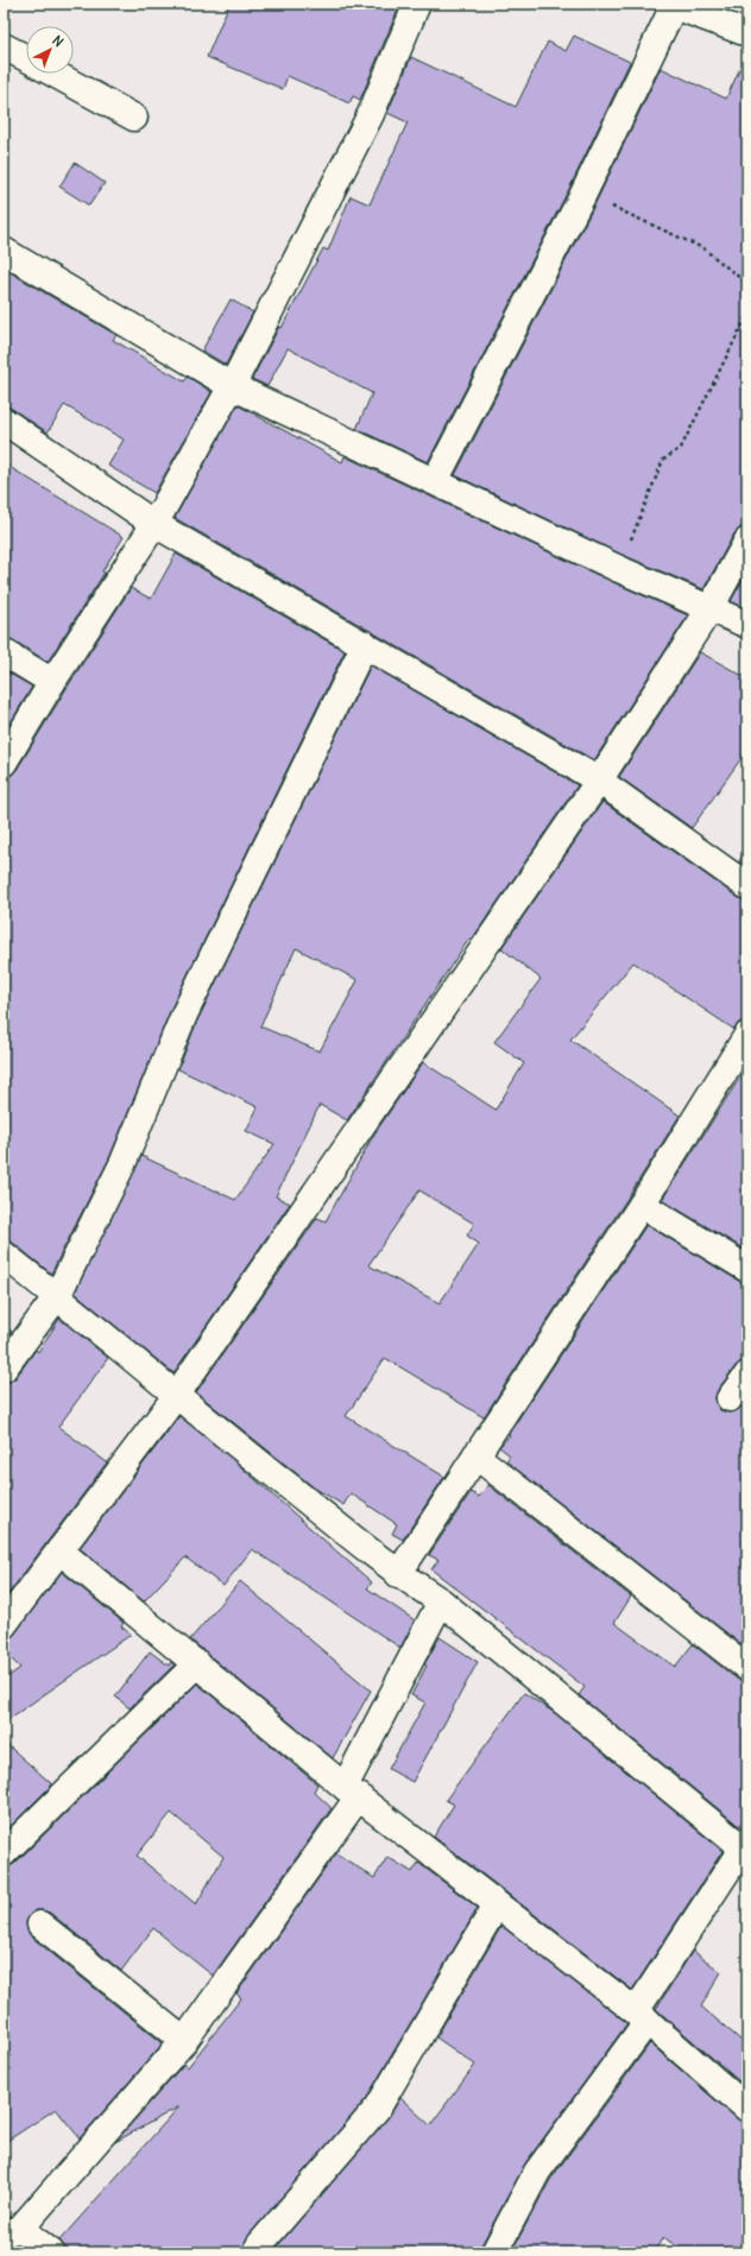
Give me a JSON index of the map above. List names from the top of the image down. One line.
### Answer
{"north":"top right"}
